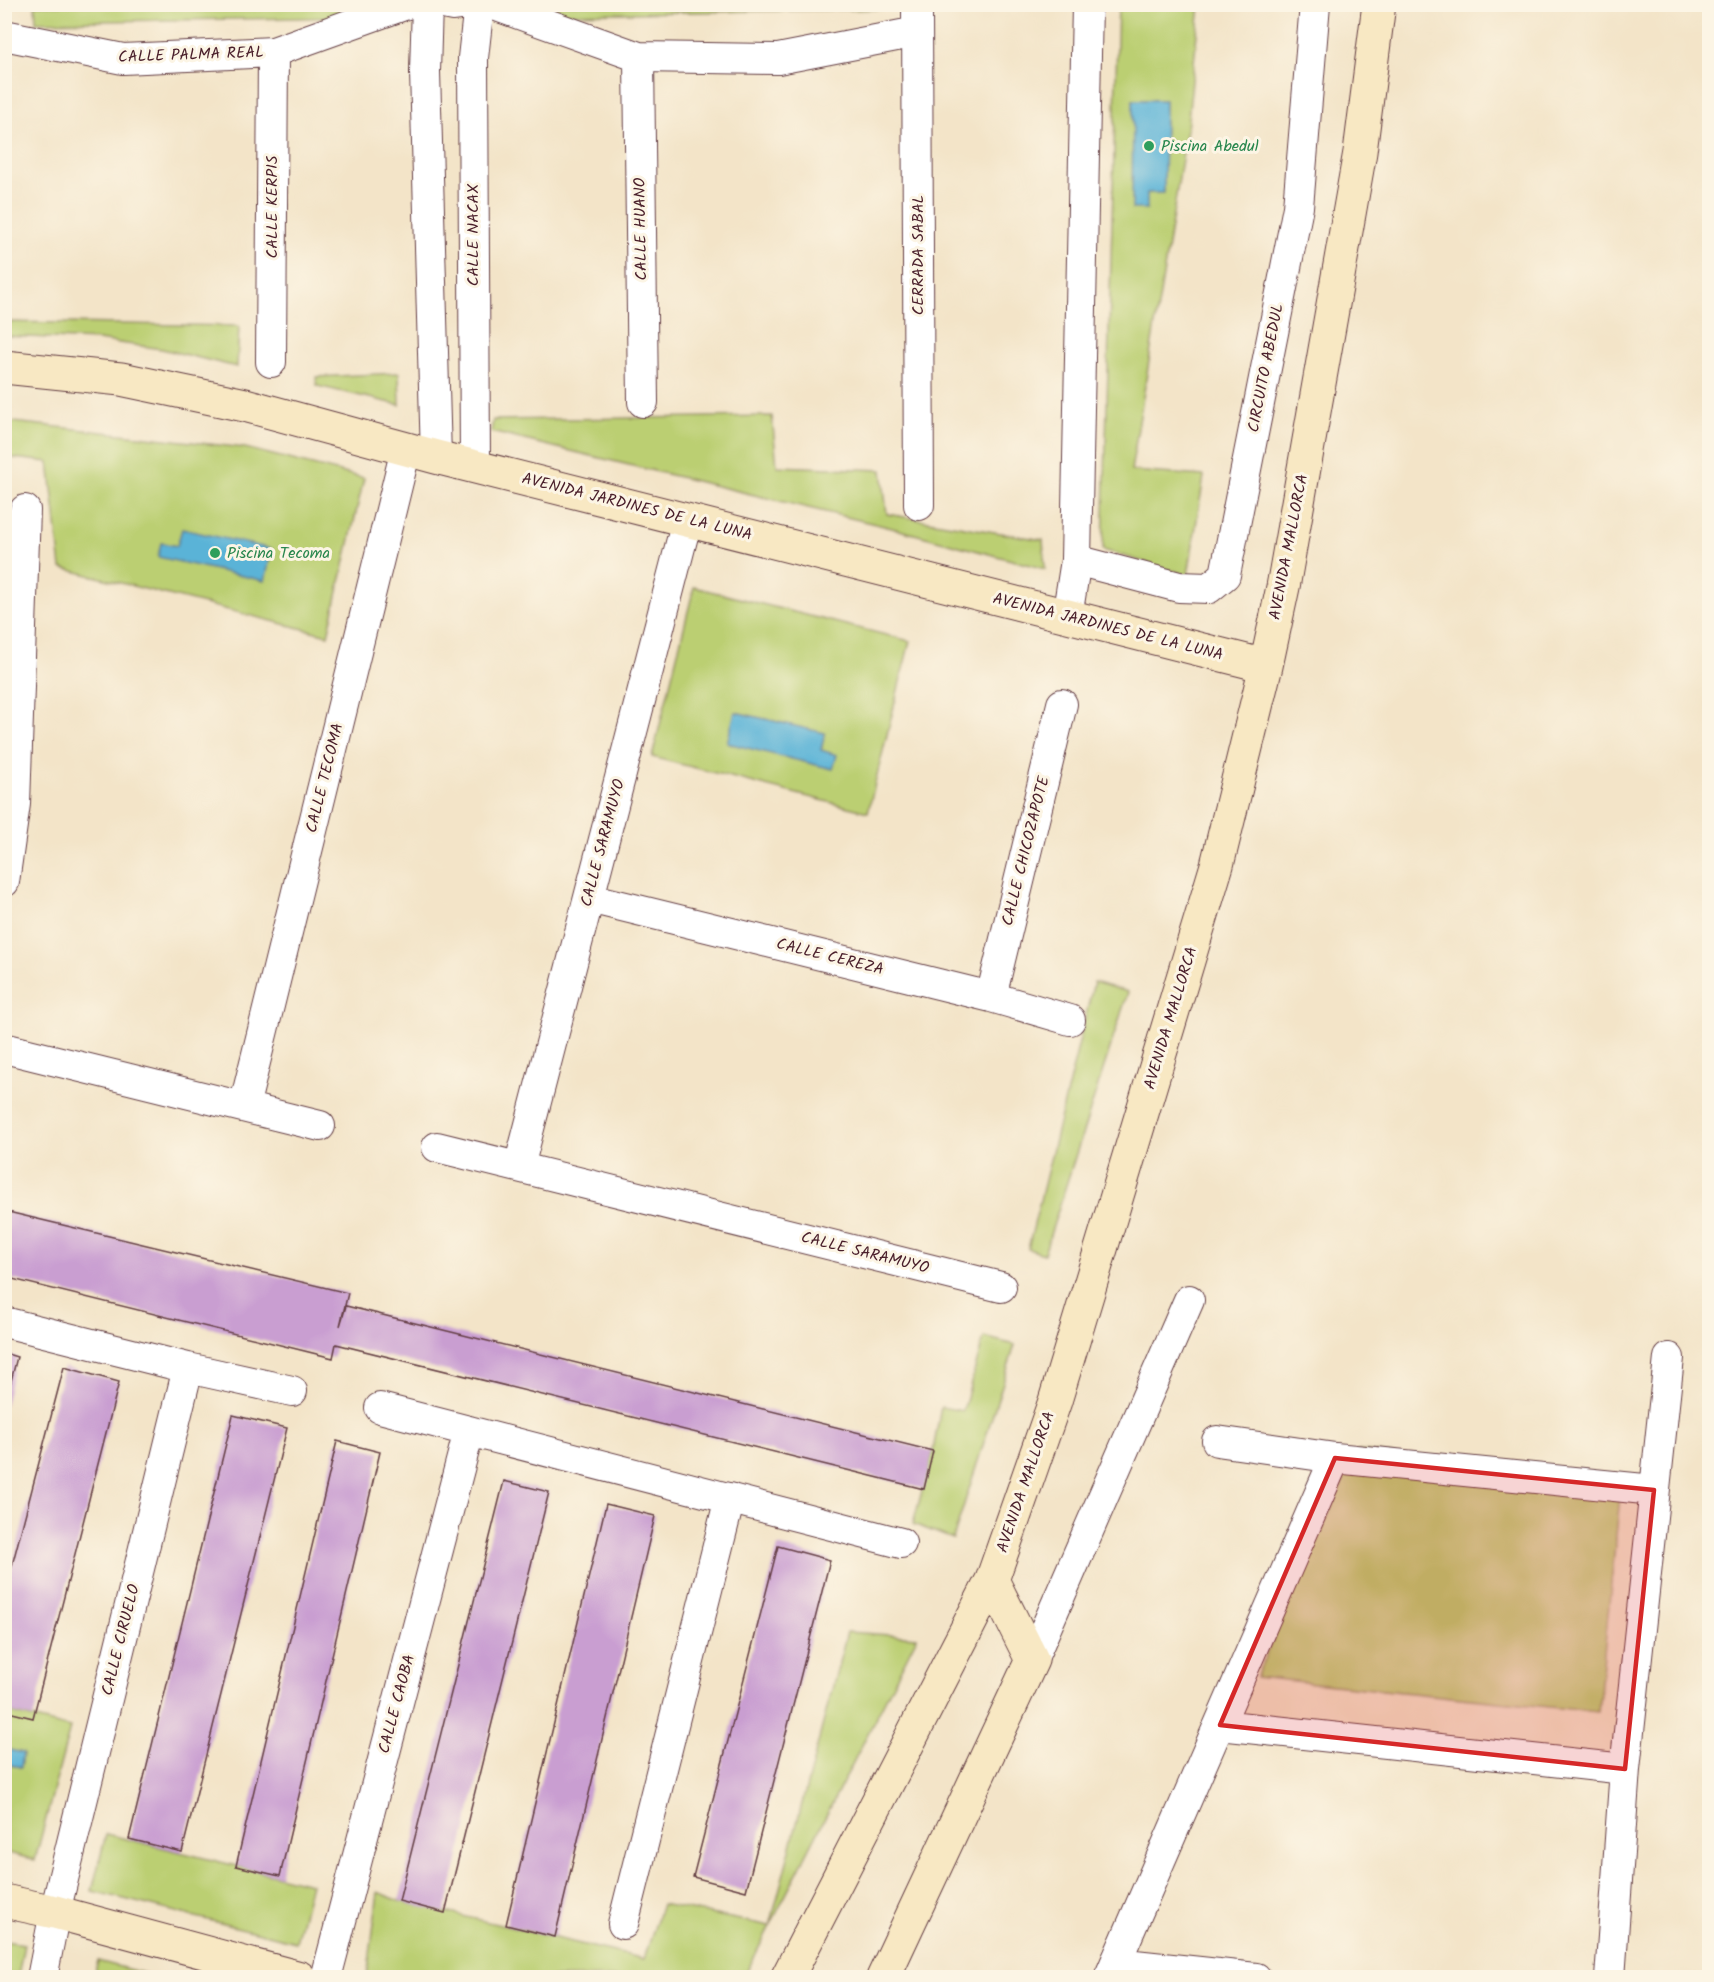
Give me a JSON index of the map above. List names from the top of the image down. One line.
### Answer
{"streets":{"main road":["AVENIDA JARDINES DE LA LUNA","AVENIDA MALLORCA"],"street":["CALLE PALMA REAL","CALLE KERPIS","CALLE HUANO","CALLE NACAX","CERRADA SABAL","CIRCUITO ABEDUL","CALLE TECOMA","CALLE SARAMUYO","CALLE CHICOZAPOTE","CALLE CEREZA","CALLE CIRUELO","CALLE CAOBA"]},"crossings":[["CALLE PALMA REAL","CALLE KERPIS"],["CALLE NACAX","AVENIDA JARDINES DE LA LUNA"],["AVENIDA JARDINES DE LA LUNA","AVENIDA MALLORCA"],["AVENIDA JARDINES DE LA LUNA","CALLE TECOMA"],["AVENIDA JARDINES DE LA LUNA","CALLE SARAMUYO"],["CALLE SARAMUYO","CALLE CEREZA"],["CALLE CHICOZAPOTE","CALLE CEREZA"]],"places":["Piscina Abedul","Piscina Tecoma"]}
